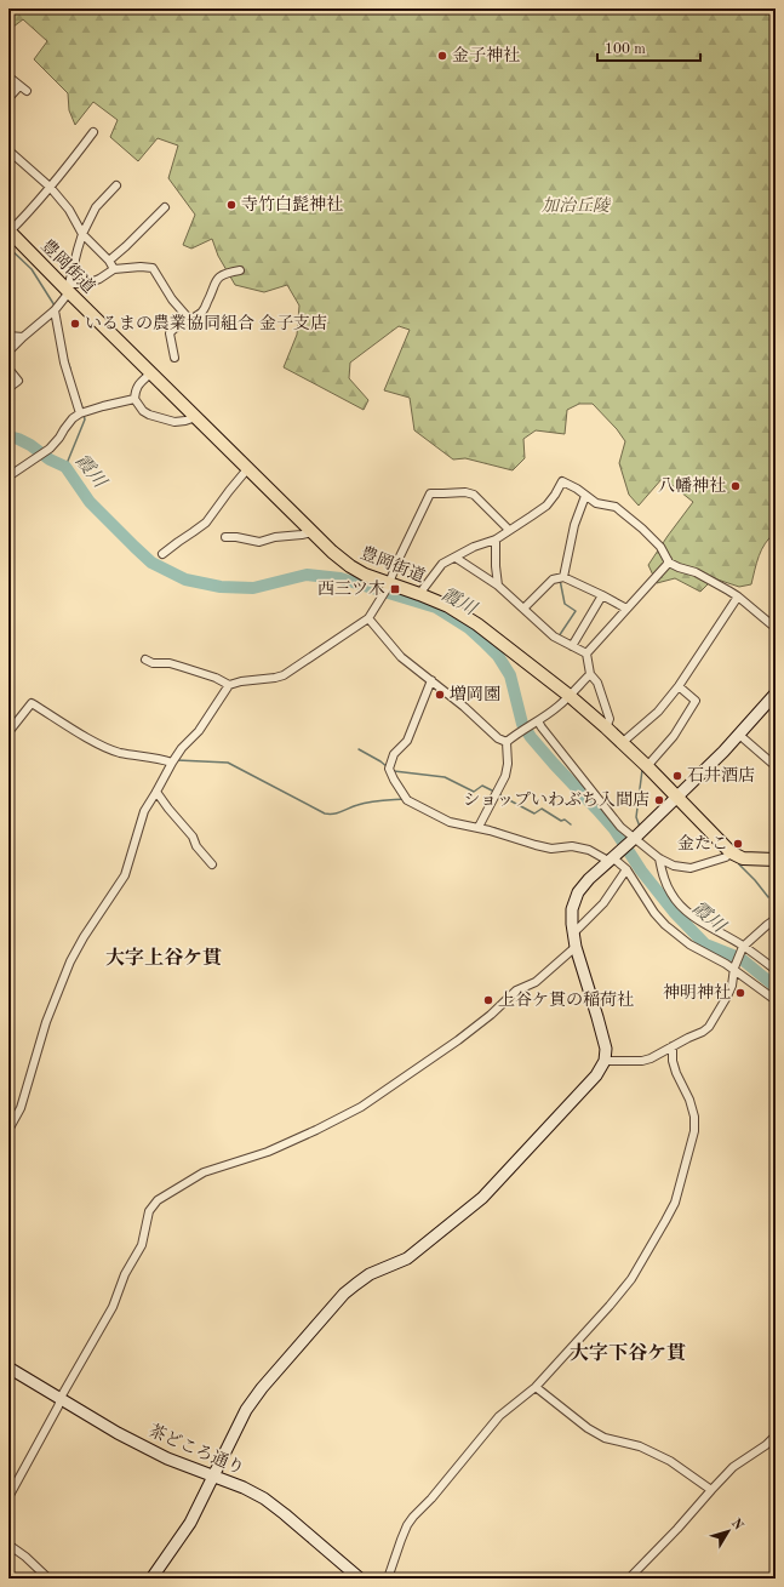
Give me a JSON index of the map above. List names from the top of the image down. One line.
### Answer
{"streets":{"main road":["豊岡街道"],"street":["茶どころ通り"]},"districts":["大字上谷ケ貫","大字下谷ケ貫"],"water":["霞川"],"parks":["加治丘陵"],"places":{"other":["金子神社","寺竹白髭神社","いるまの農業協同組合 金子支店","八幡神社","増岡園","石井酒店","ショップいわぶち入間店","金たこ","神明神社","上谷ケ貫の稲荷社"],"transit":["西三ツ木"]},"scale_bar":"100 m","north":"top right"}
